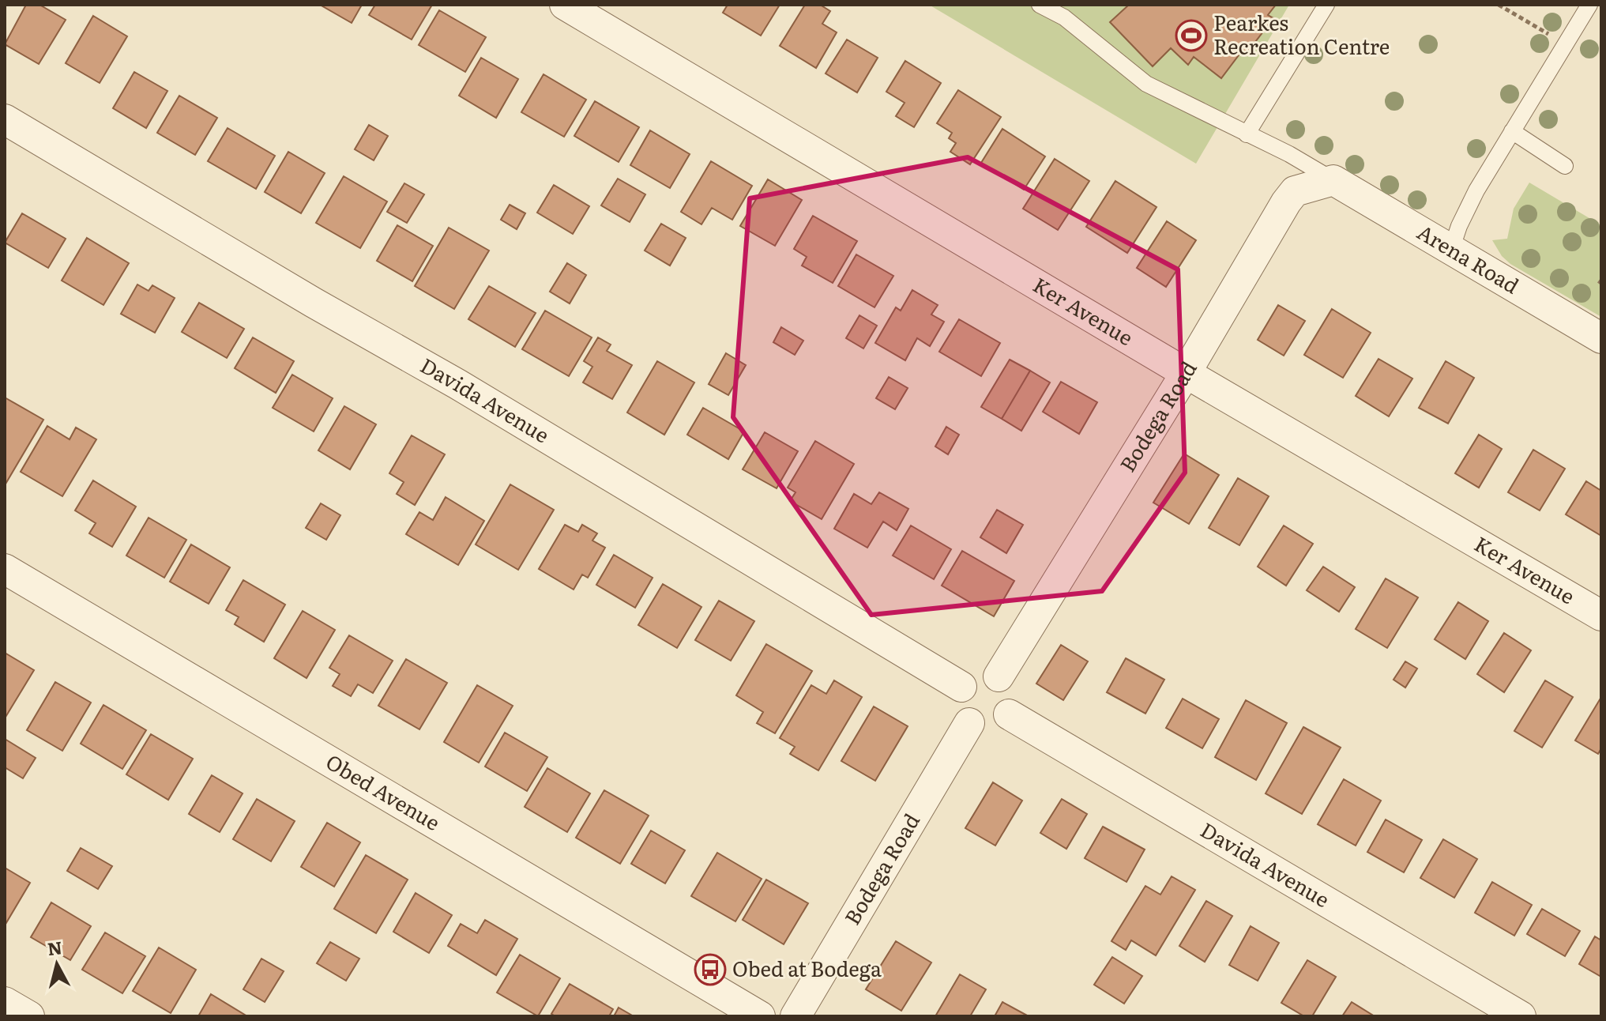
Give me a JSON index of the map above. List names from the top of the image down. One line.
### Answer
{"streets":{"street":["Arena Road","Ker Avenue","Davida Avenue","Bodega Road","Obed Avenue"]},"crossings":[["Arena Road","Bodega Road"],["Ker Avenue","Bodega Road"],["Davida Avenue","Bodega Road"]],"places":{"sports":["Pearkes Recreation Centre"],"bus stop":["Obed at Bodega"]},"north":"top"}
